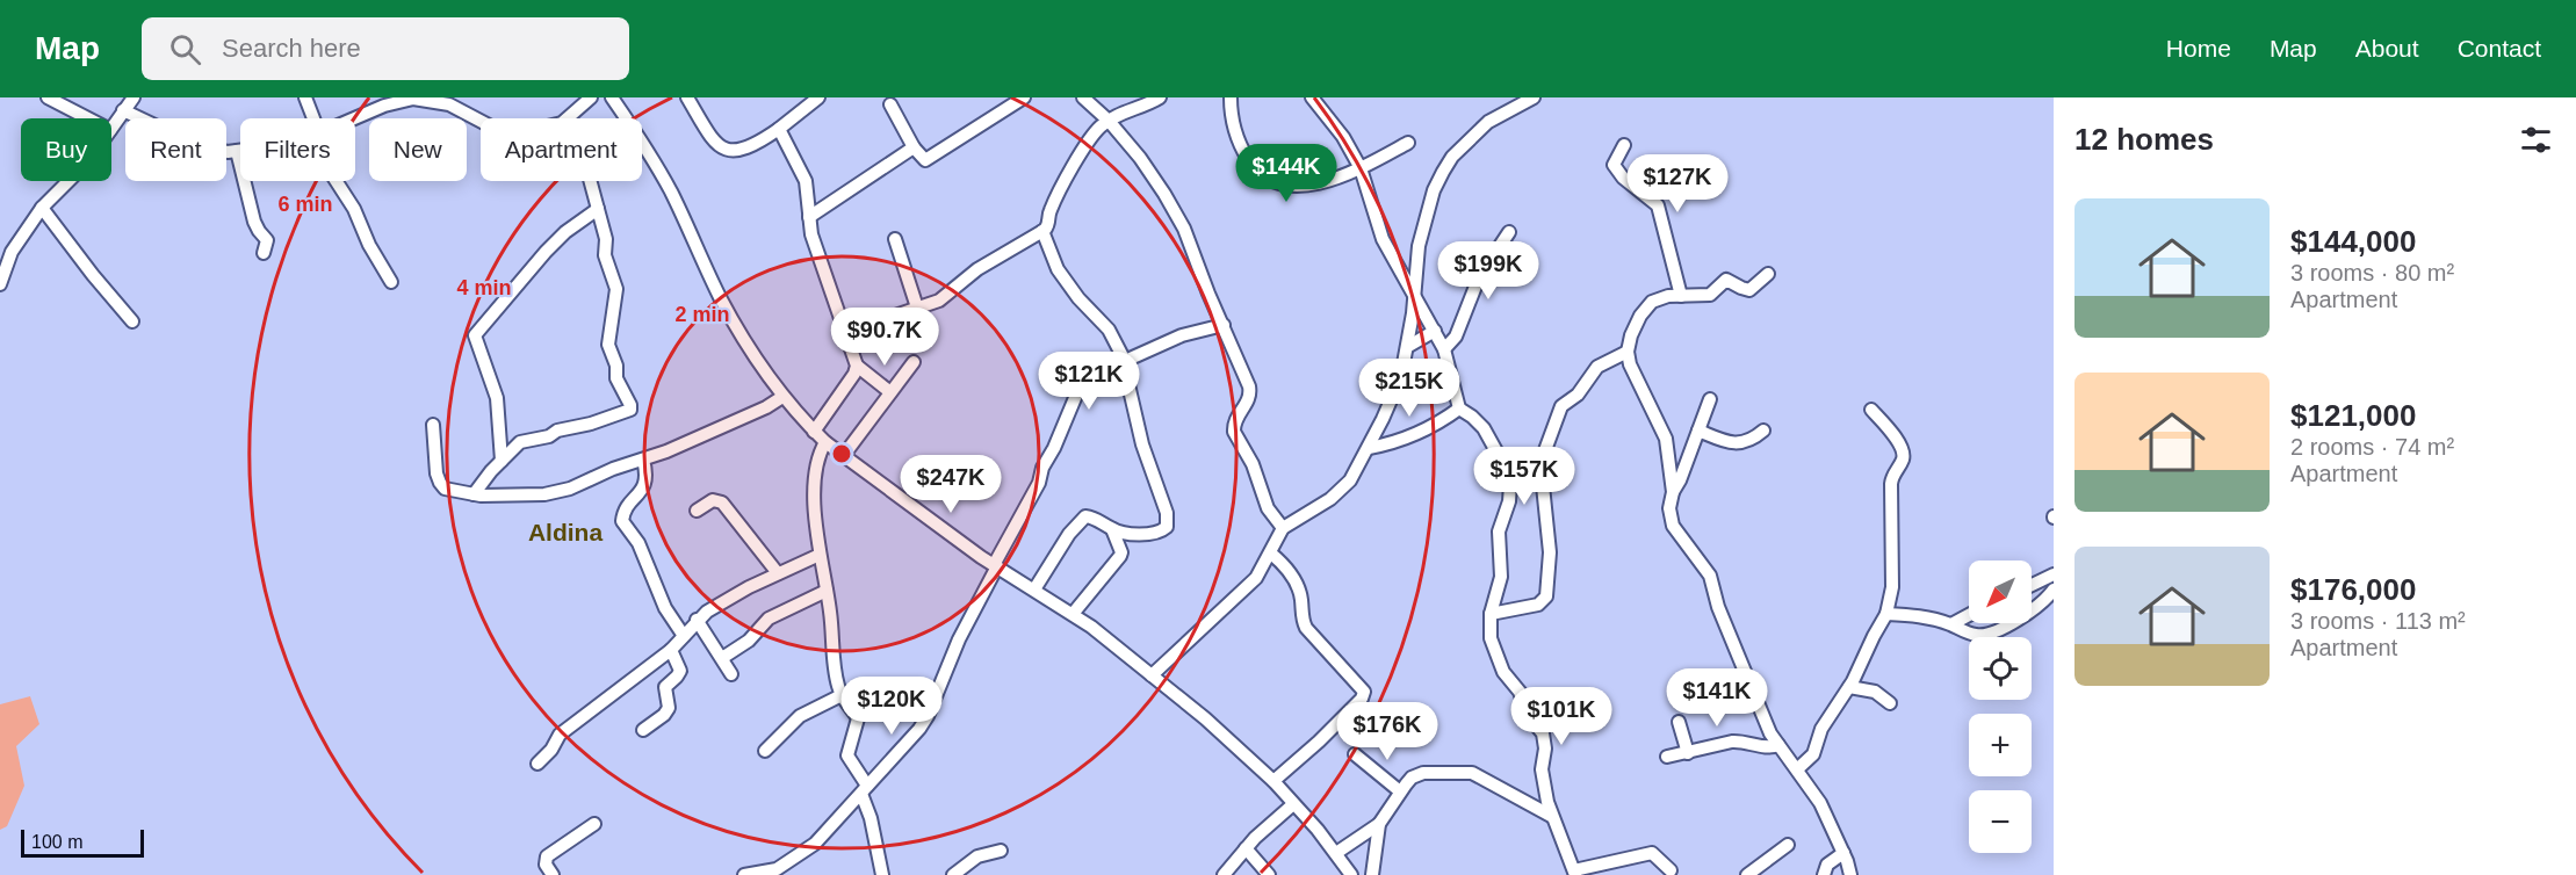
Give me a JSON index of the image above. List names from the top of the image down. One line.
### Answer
{"districts":["Aldina"],"scale_bar":"100 m","north":"bottom left","page":{"header":"Map","search":"Search here","nav":["Home","Map","About","Contact"],"heading":"12 homes","chip":["Buy","Rent","Filters","New","Apartment"],"price":["$144K","$127K","$199K","$90.7K","$121K","$215K","$157K","$247K","$141K","$120K","$101K","$176K"],"list":[{"name":"$144,000","note":"3 rooms · 80 m² · Apartment"},{"name":"$121,000","note":"2 rooms · 74 m² · Apartment"},{"name":"$176,000","note":"3 rooms · 113 m² · Apartment"}],"map_buttons":["+","−"],"scale":"100 m"},"rings":["6 min","4 min","2 min"]}
